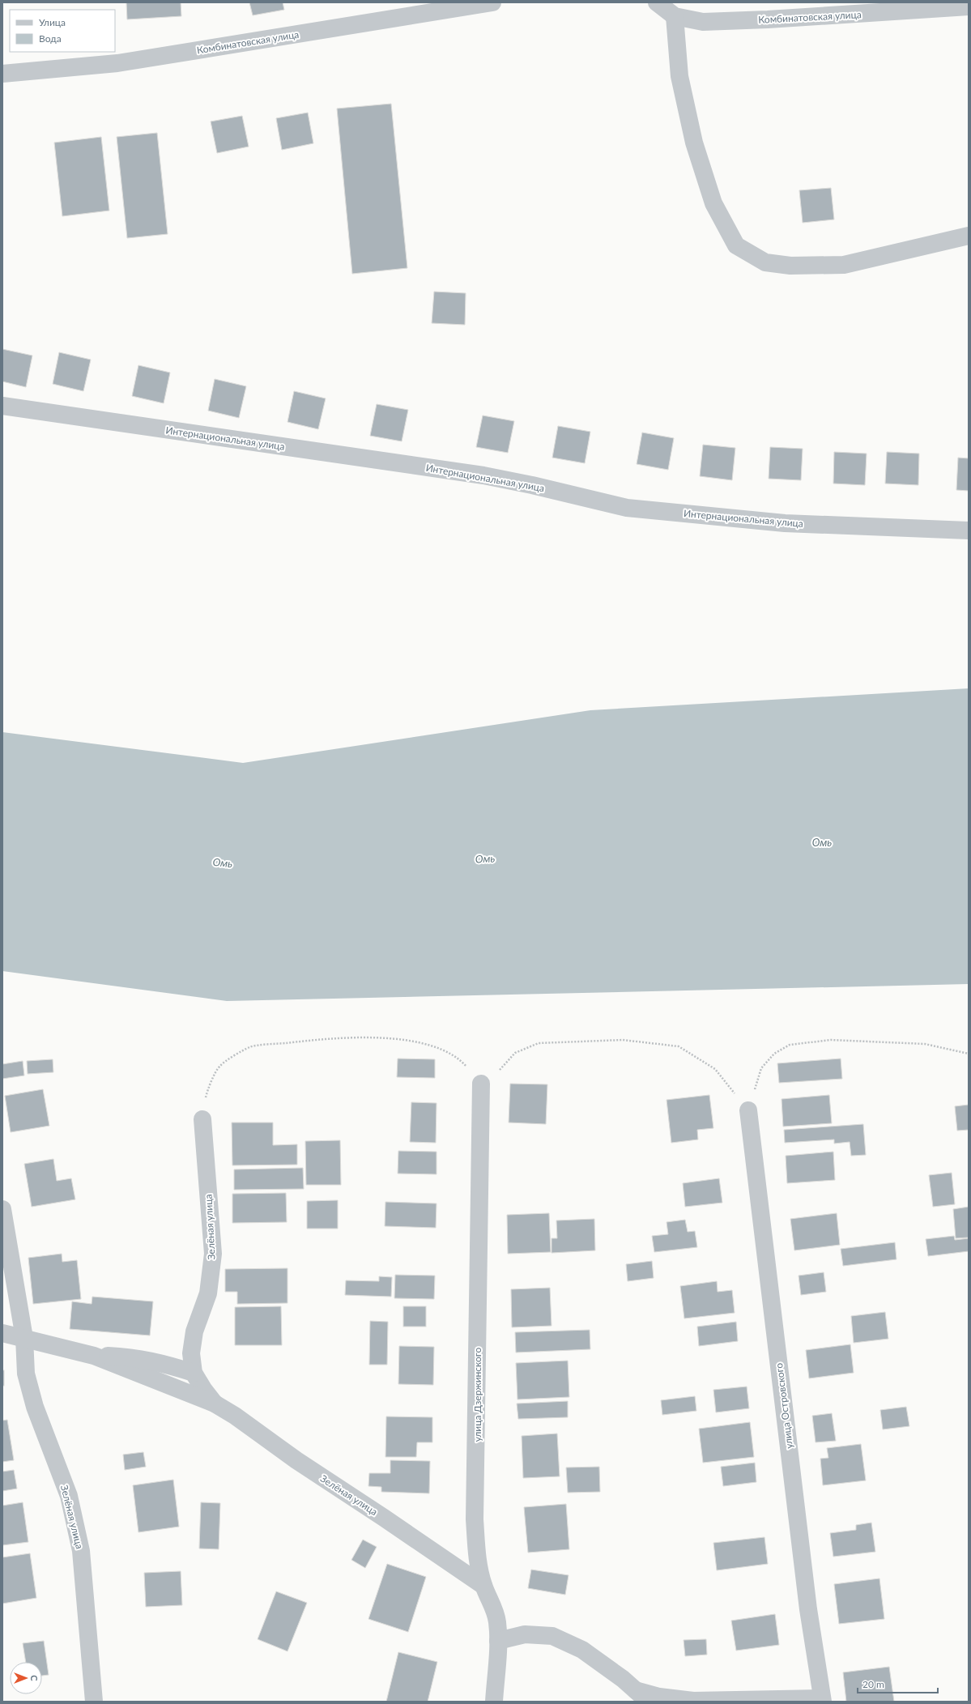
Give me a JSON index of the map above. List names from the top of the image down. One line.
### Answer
{"streets":{"street":["Комбинатовская улица","Интернациональная улица","Зелёная улица","улица Дзержинского","улица Островского"]},"crossings":[["Зелёная улица","улица Дзержинского"]],"water":["Омь"],"legend":["Улица","Вода"],"scale_bar":"20 m","north":"right"}
